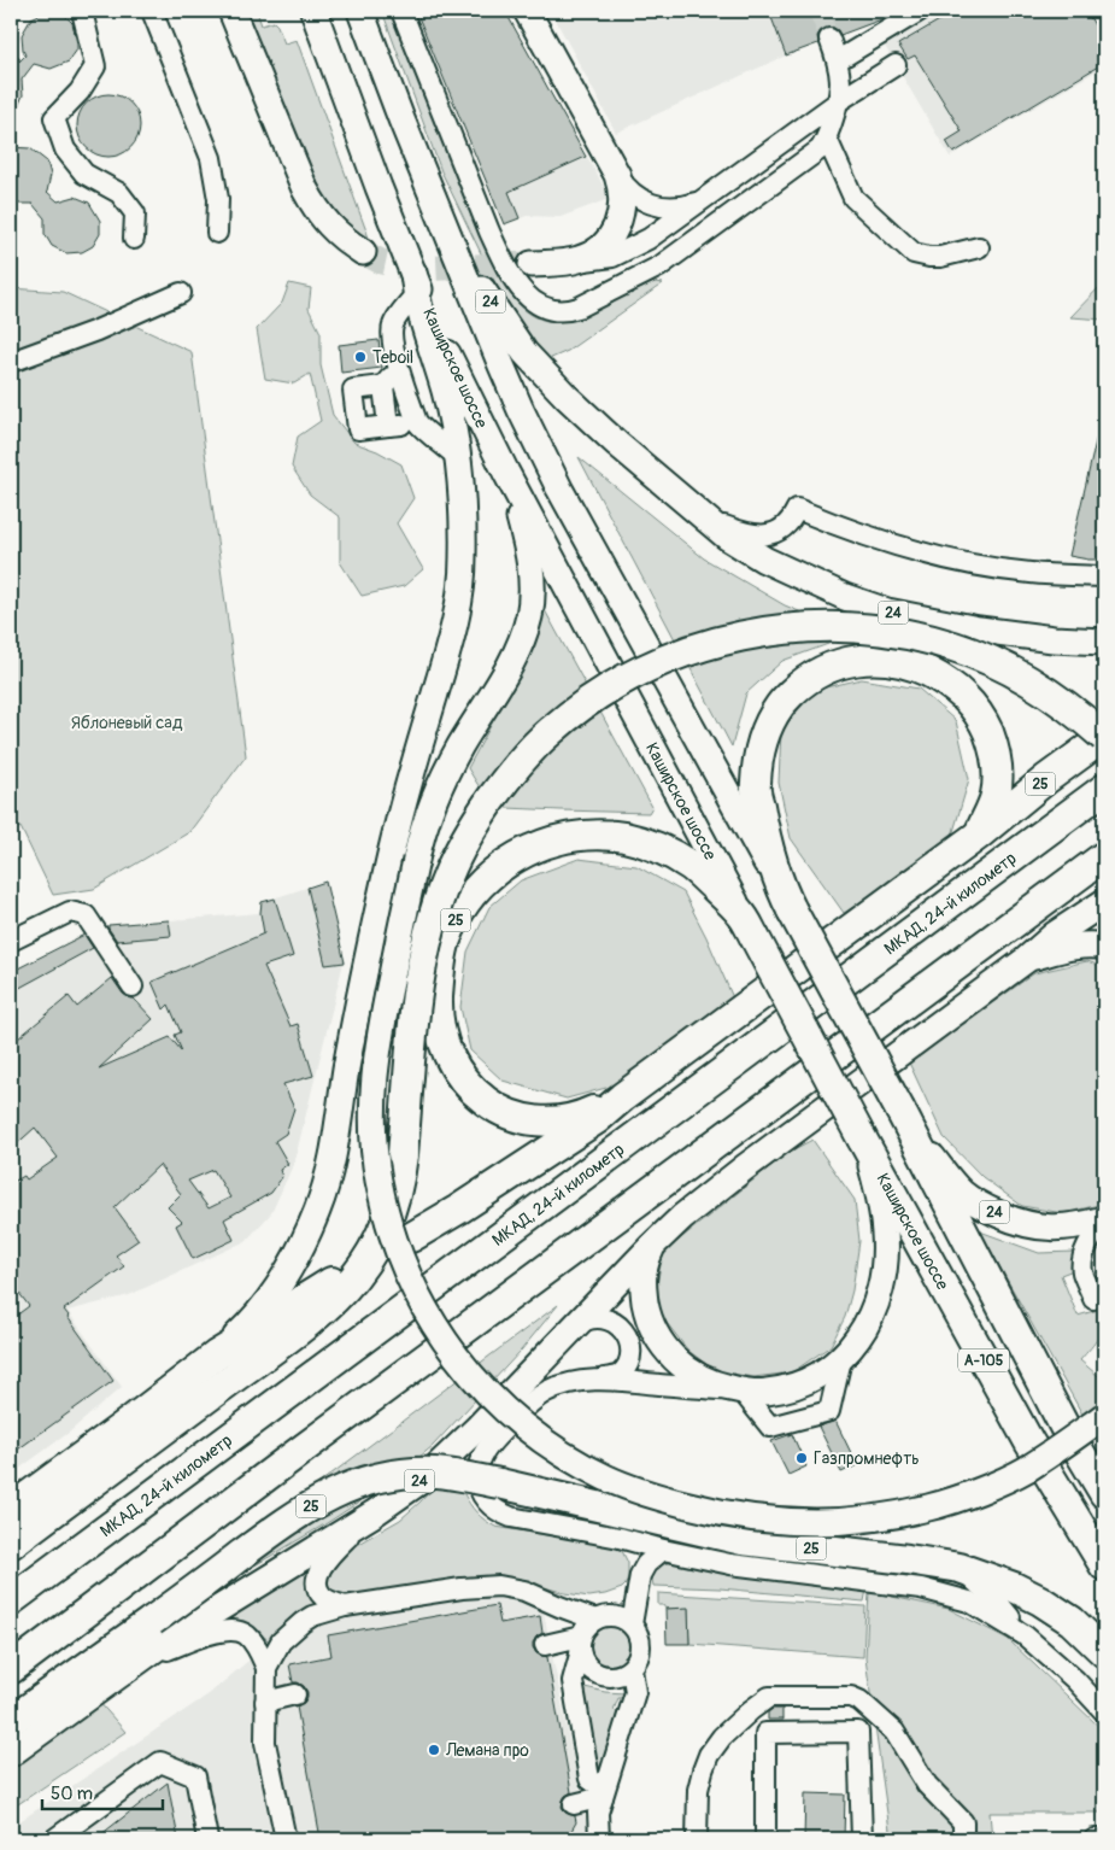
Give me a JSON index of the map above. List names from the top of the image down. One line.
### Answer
{"streets":{"highway":["Каширское шоссе","25","МКАД, 24-й километр","А-105"],"main road":["24"]},"crossings":[["24","А-105"],["Каширское шоссе","25"]],"parks":["Яблоневый сад"],"places":["Teboil","Газпромнефть","Лемана про"],"scale_bar":"50 m"}
